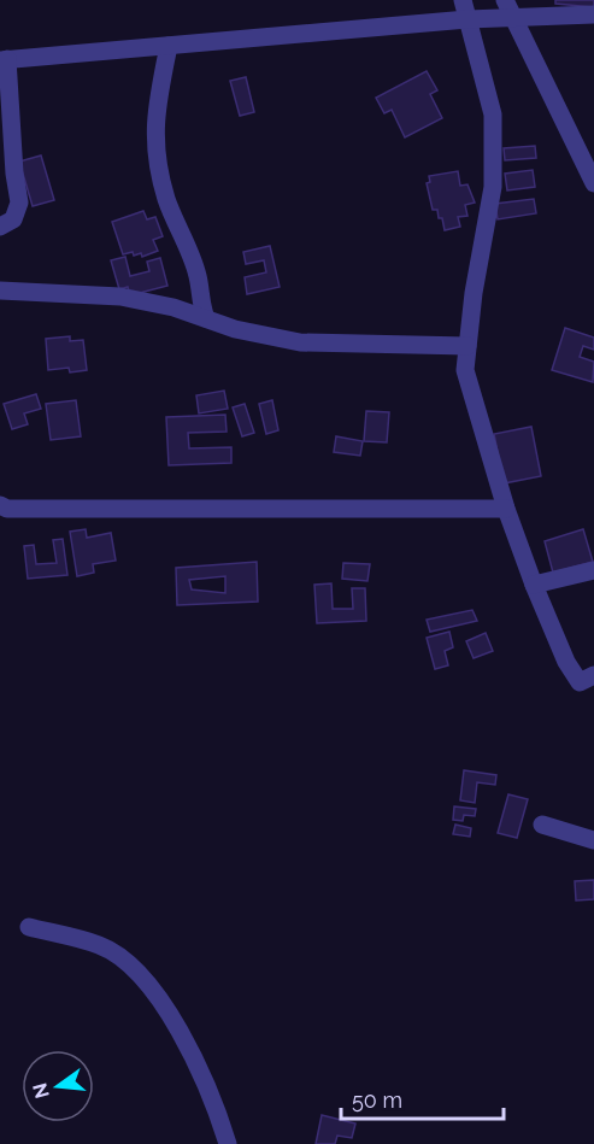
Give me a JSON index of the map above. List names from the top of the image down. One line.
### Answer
{"scale_bar":"50 m","north":"left"}
